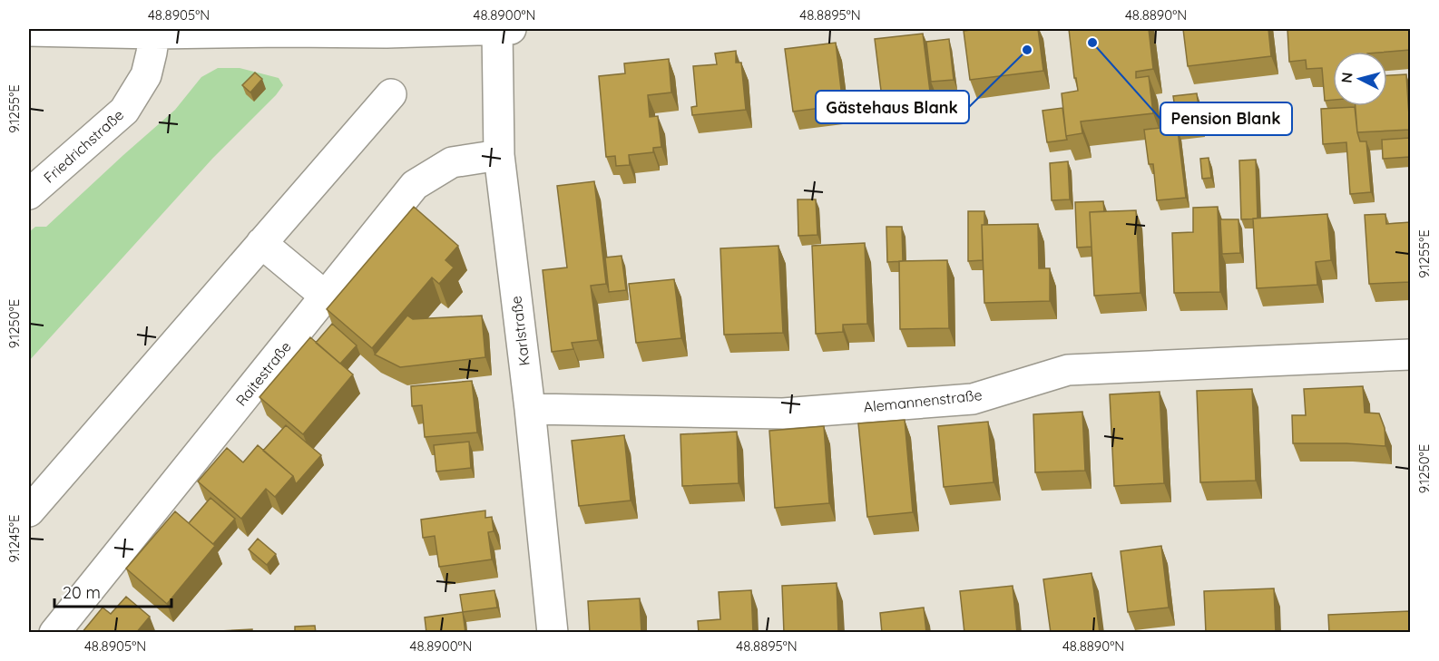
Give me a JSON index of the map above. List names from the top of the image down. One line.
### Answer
{"streets":{"street":["Friedrichstraße","Karlstraße","Raitestraße","Alemannenstraße"]},"crossings":[["Karlstraße","Raitestraße"],["Karlstraße","Alemannenstraße"]],"places":["Pension Blank","Gästehaus Blank"],"scale_bar":"20 m","north":"left","coordinates":["48.8905°N","48.8900°N","48.8895°N","48.8890°N","9.1255°E","9.1250°E","9.1245°E"]}
